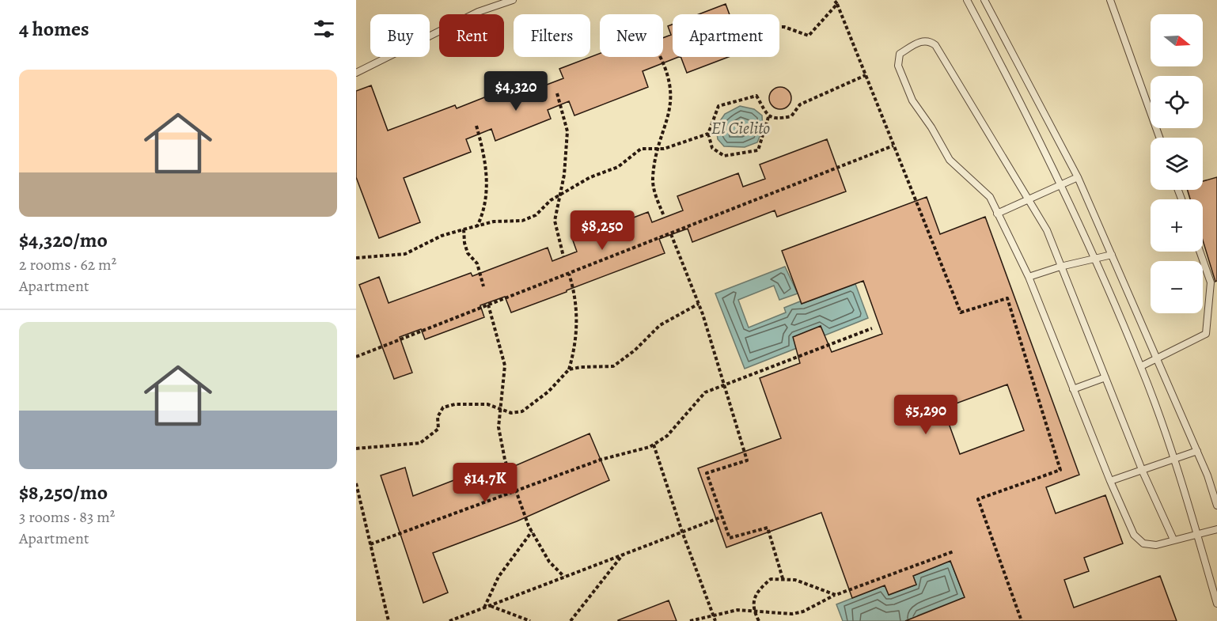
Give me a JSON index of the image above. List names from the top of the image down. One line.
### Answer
{"water":["El Cielito"],"north":"right","page":{"heading":"4 homes","map_buttons":["+","−"],"chip":["Buy","Rent","Filters","New","Apartment"],"list":[{"name":"$4,320/mo","note":"2 rooms · 62 m² · Apartment"},{"name":"$8,250/mo","note":"3 rooms · 83 m² · Apartment"}],"price":["$4,320","$8,250","$5,290","$14.7K"]}}
